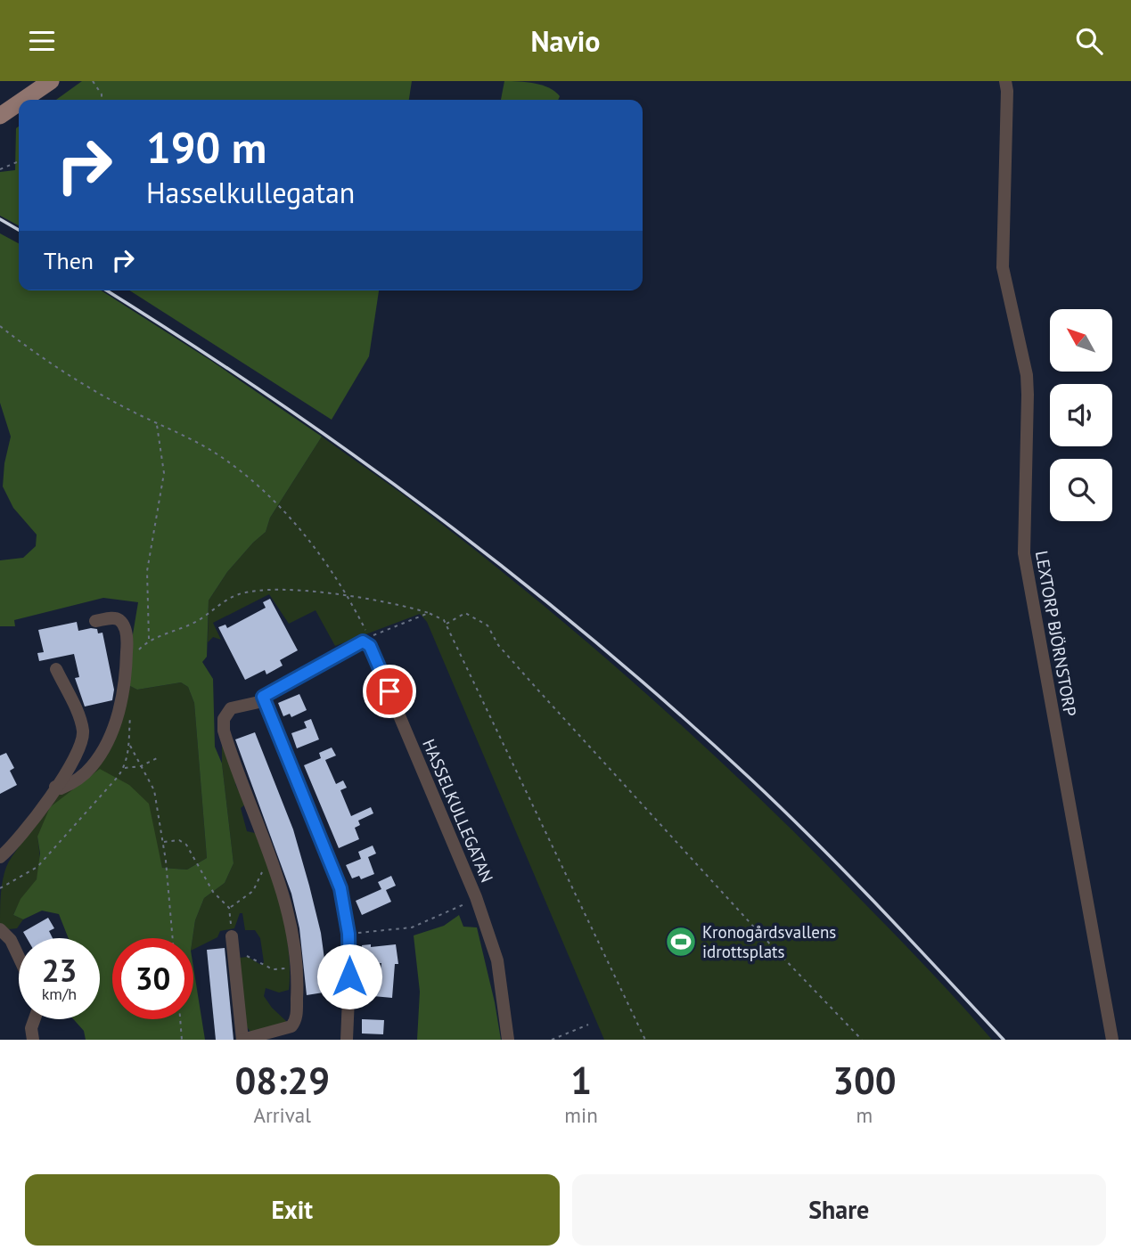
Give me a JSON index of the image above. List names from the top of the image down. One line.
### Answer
{"streets":{"street":["LEXTORP BJÖRNSTORP","HASSELKULLEGATAN"]},"places":{"sports":["Kronogårdsvallens idrottsplats"]},"north":"top left","page":{"header":"Navio","turn":["190 m","Hasselkullegatan"],"then":"Then","speed":"23 km/h","limit":"30","eta":["08:29","Arrival","1","min","300","m"],"buttons":["Exit","Share"]}}
